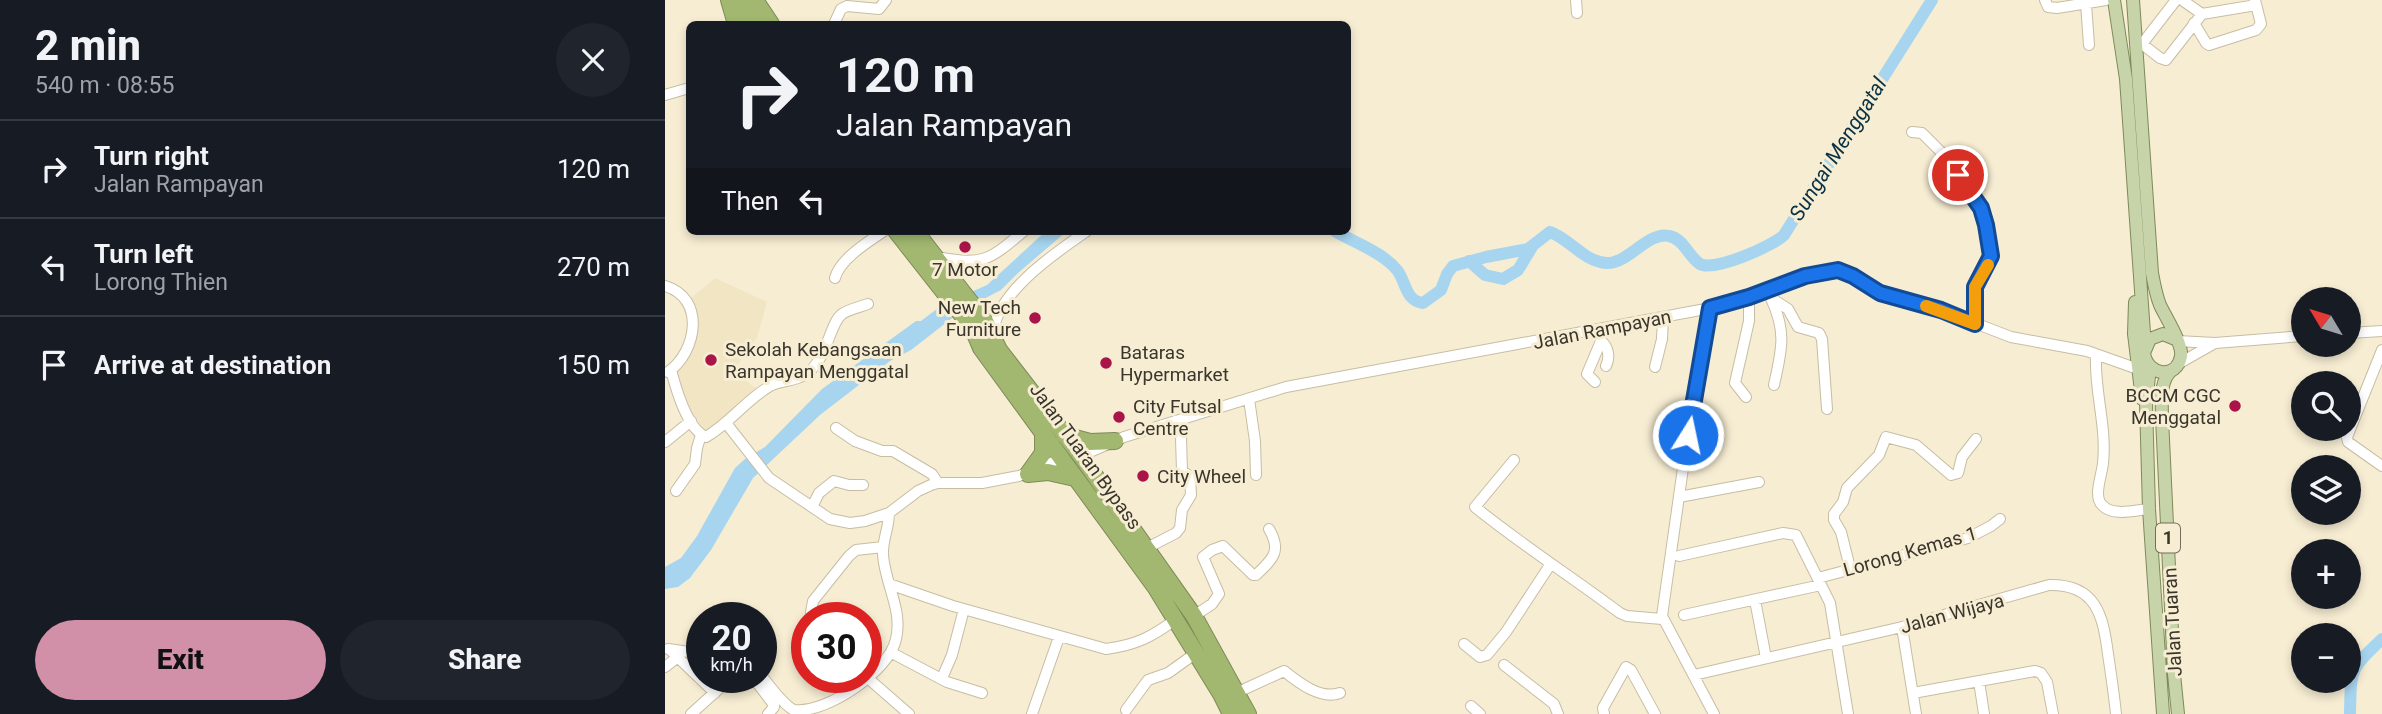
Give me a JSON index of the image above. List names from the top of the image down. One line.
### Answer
{"streets":{"highway":["Jalan Tuaran Bypass"],"main road":["1","Jalan Tuaran"],"street":["Jalan Rampayan","Lorong Kemas 1","Jalan Wijaya"]},"crossings":[["Jalan Rampayan","Jalan Tuaran Bypass"],["Jalan Rampayan","1"],["Jalan Rampayan","Jalan Tuaran"],["1","Jalan Tuaran"]],"water":["Sungai Menggatal"],"places":["7 Motor","New Tech Furniture","Sekolah Kebangsaan Rampayan Menggatal","Bataras Hypermarket","BCCM CGC Menggatal","City Futsal Centre","City Wheel"],"north":"top left","page":{"heading":["2 min","540 m · 08:55"],"turn":["120 m","Jalan Rampayan"],"list":[{"name":"Turn right","note":"Jalan Rampayan","value":"120 m"},{"name":"Turn left","note":"Lorong Thien","value":"270 m"},{"name":"Arrive at destination","value":"150 m"}],"then":"Then","map_buttons":["+","−"],"speed":"20 km/h","limit":"30","buttons":["Exit","Share"]}}
